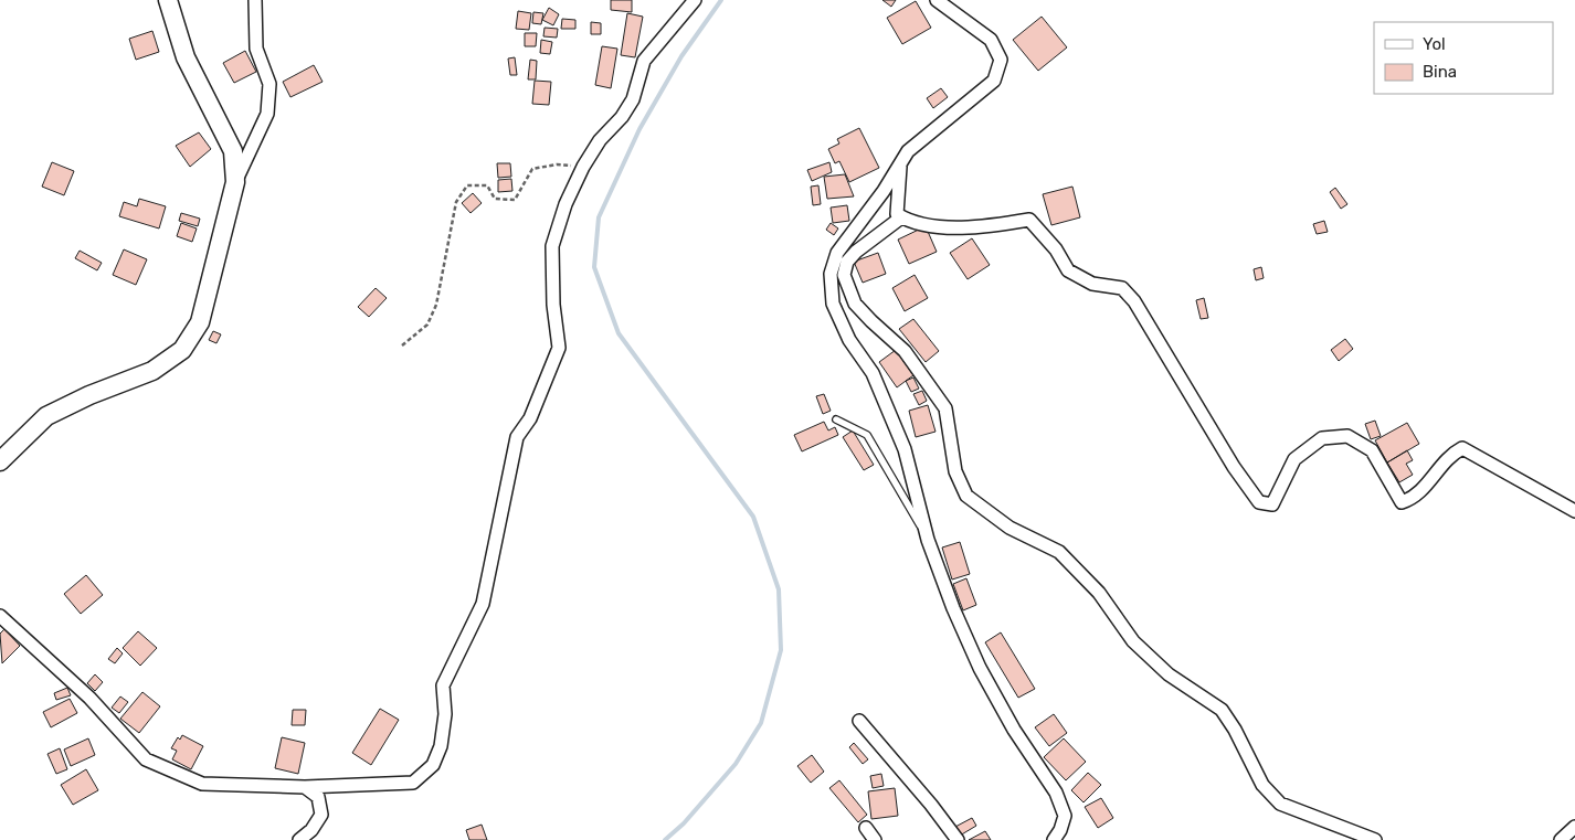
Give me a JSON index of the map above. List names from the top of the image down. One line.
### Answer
{"legend":["Yol","Bina"]}
